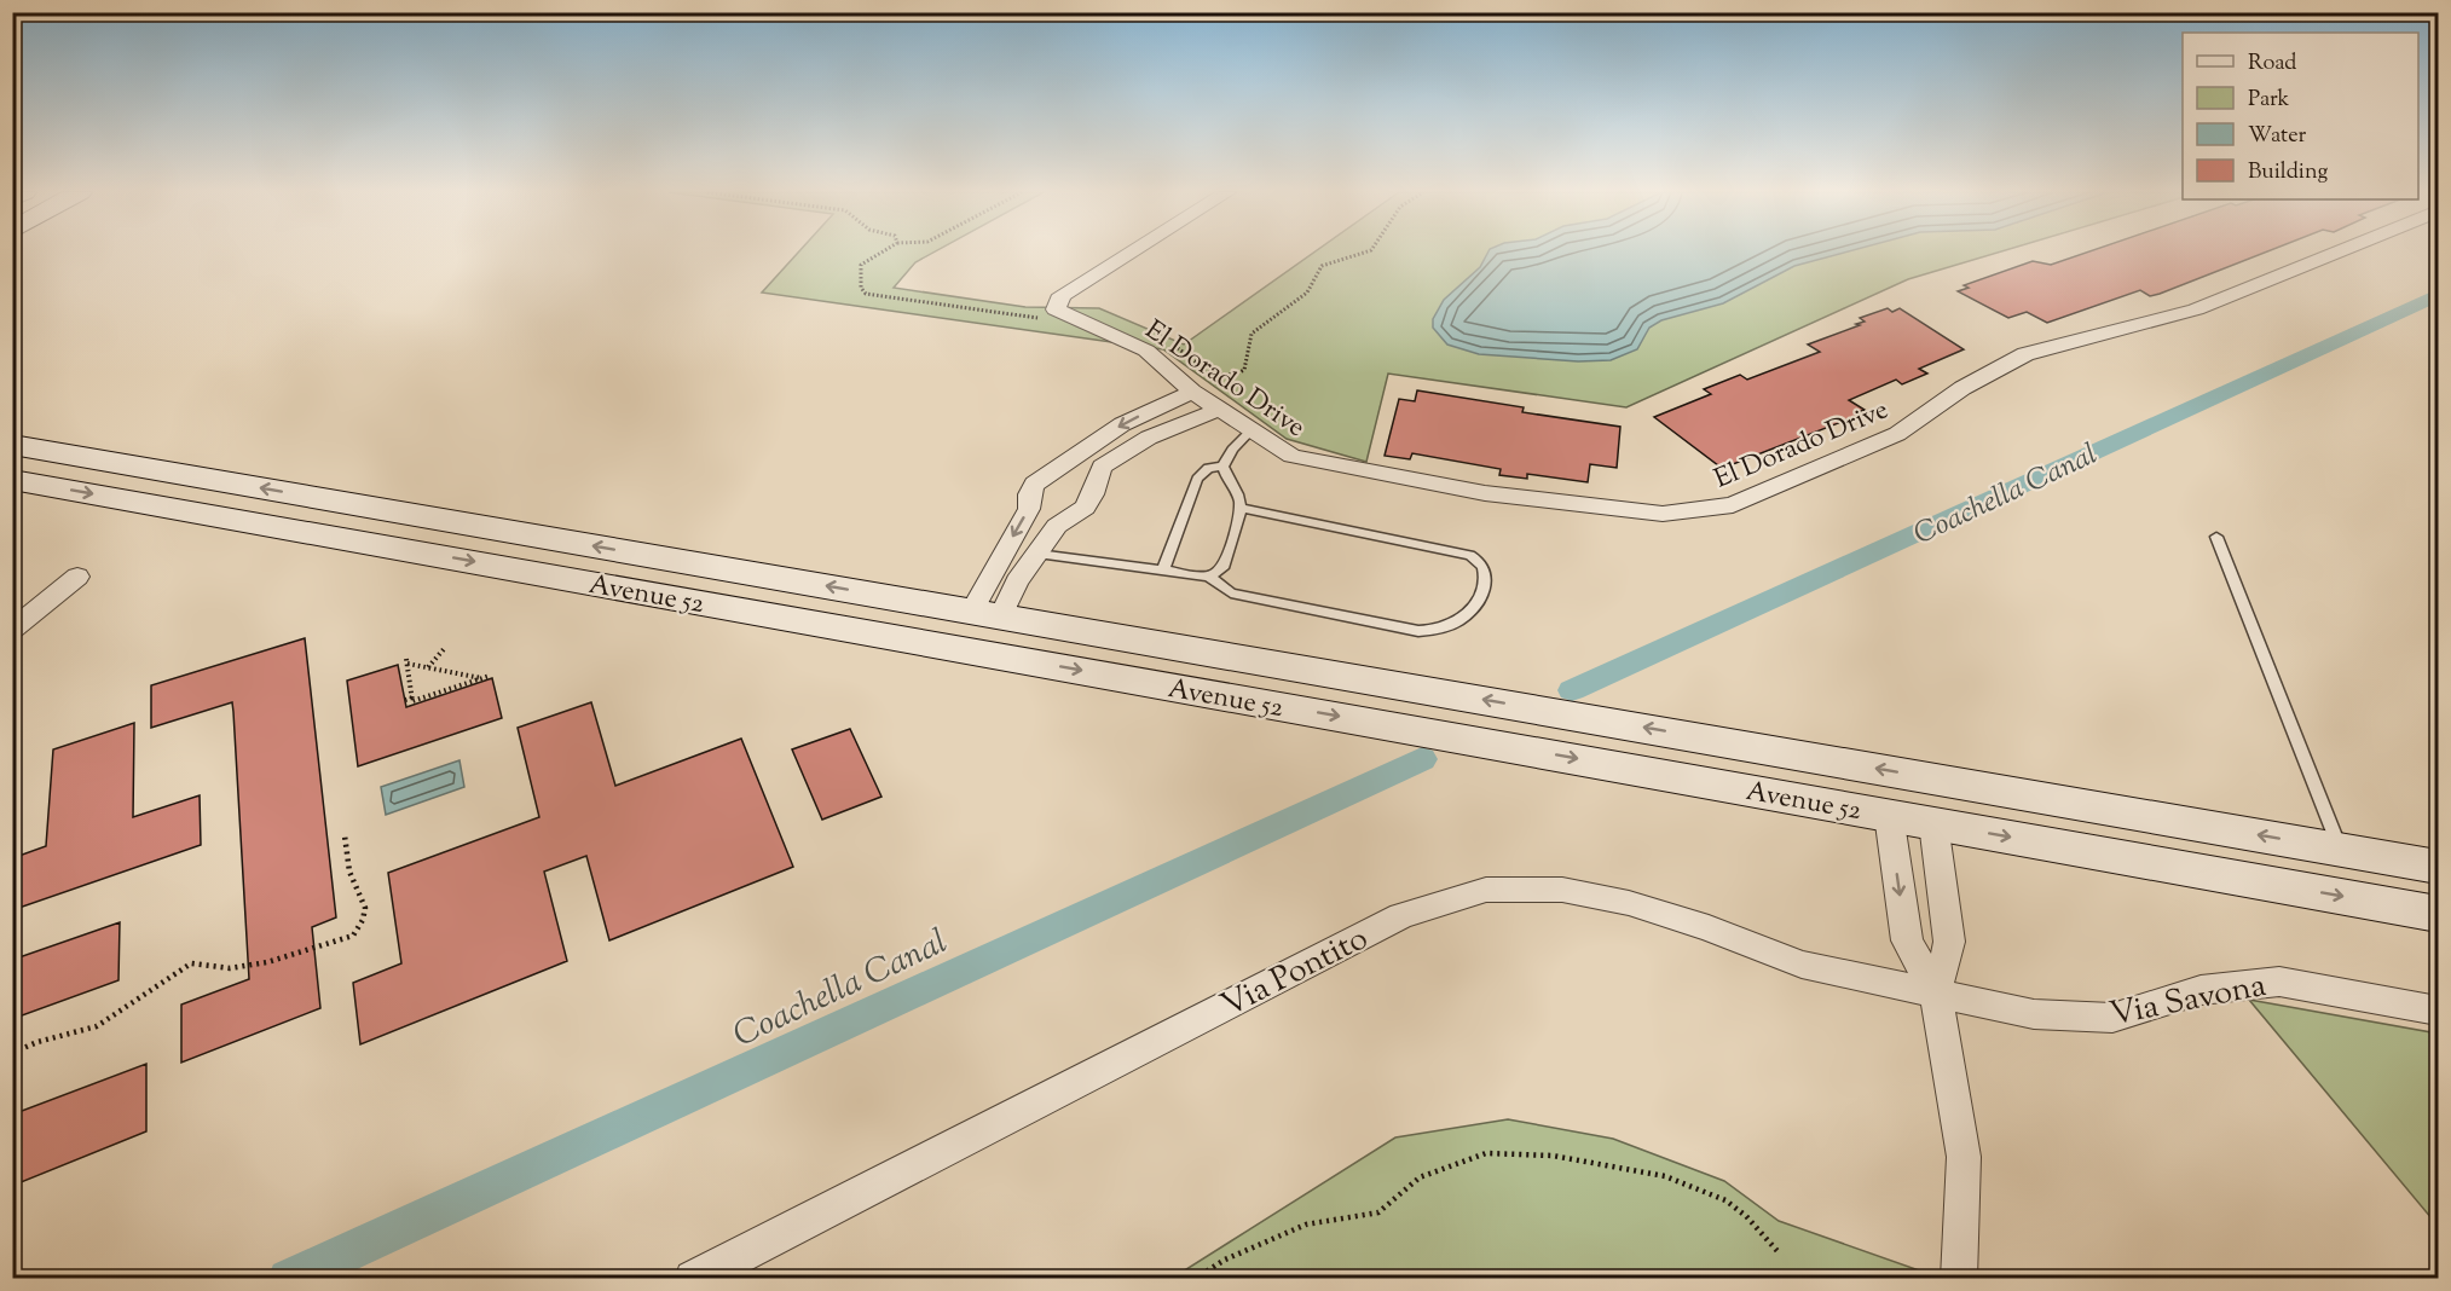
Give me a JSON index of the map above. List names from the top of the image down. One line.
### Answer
{"streets":{"main road":["Avenue 52"],"street":["El Dorado Drive","Via Pontito","Via Savona"]},"crossings":[["Via Pontito","Via Savona"]],"water":["Coachella Canal"],"legend":["Road","Park","Water","Building"]}
